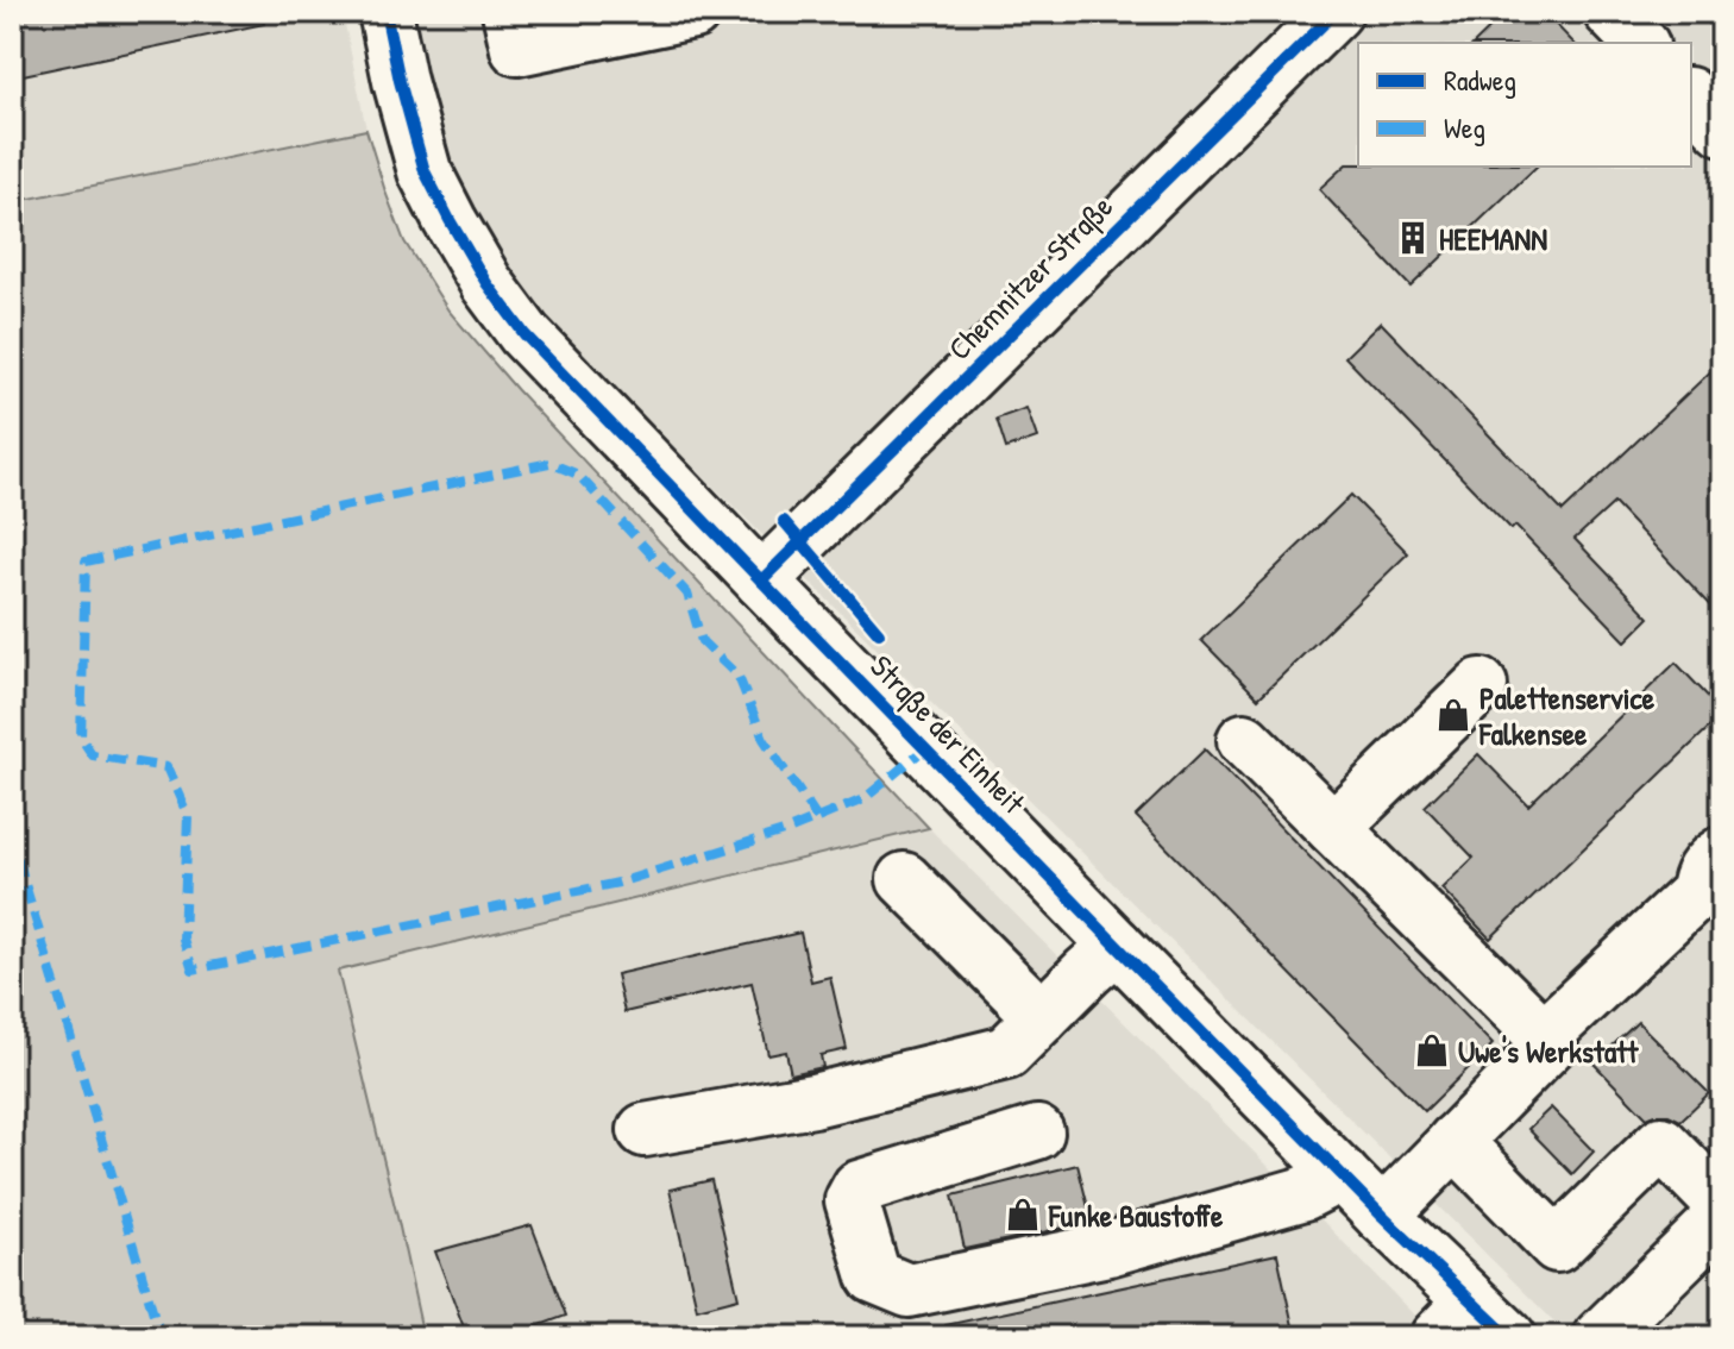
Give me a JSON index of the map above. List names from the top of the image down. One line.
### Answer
{"streets":{"street":["Chemnitzer Straße","Straße der Einheit"]},"crossings":[["Chemnitzer Straße","Straße der Einheit"]],"places":{"building":["HEEMANN"],"shop":["Palettenservice Falkensee","Uwe's Werkstatt","Funke Baustoffe"]},"legend":["Radweg","Weg"]}
